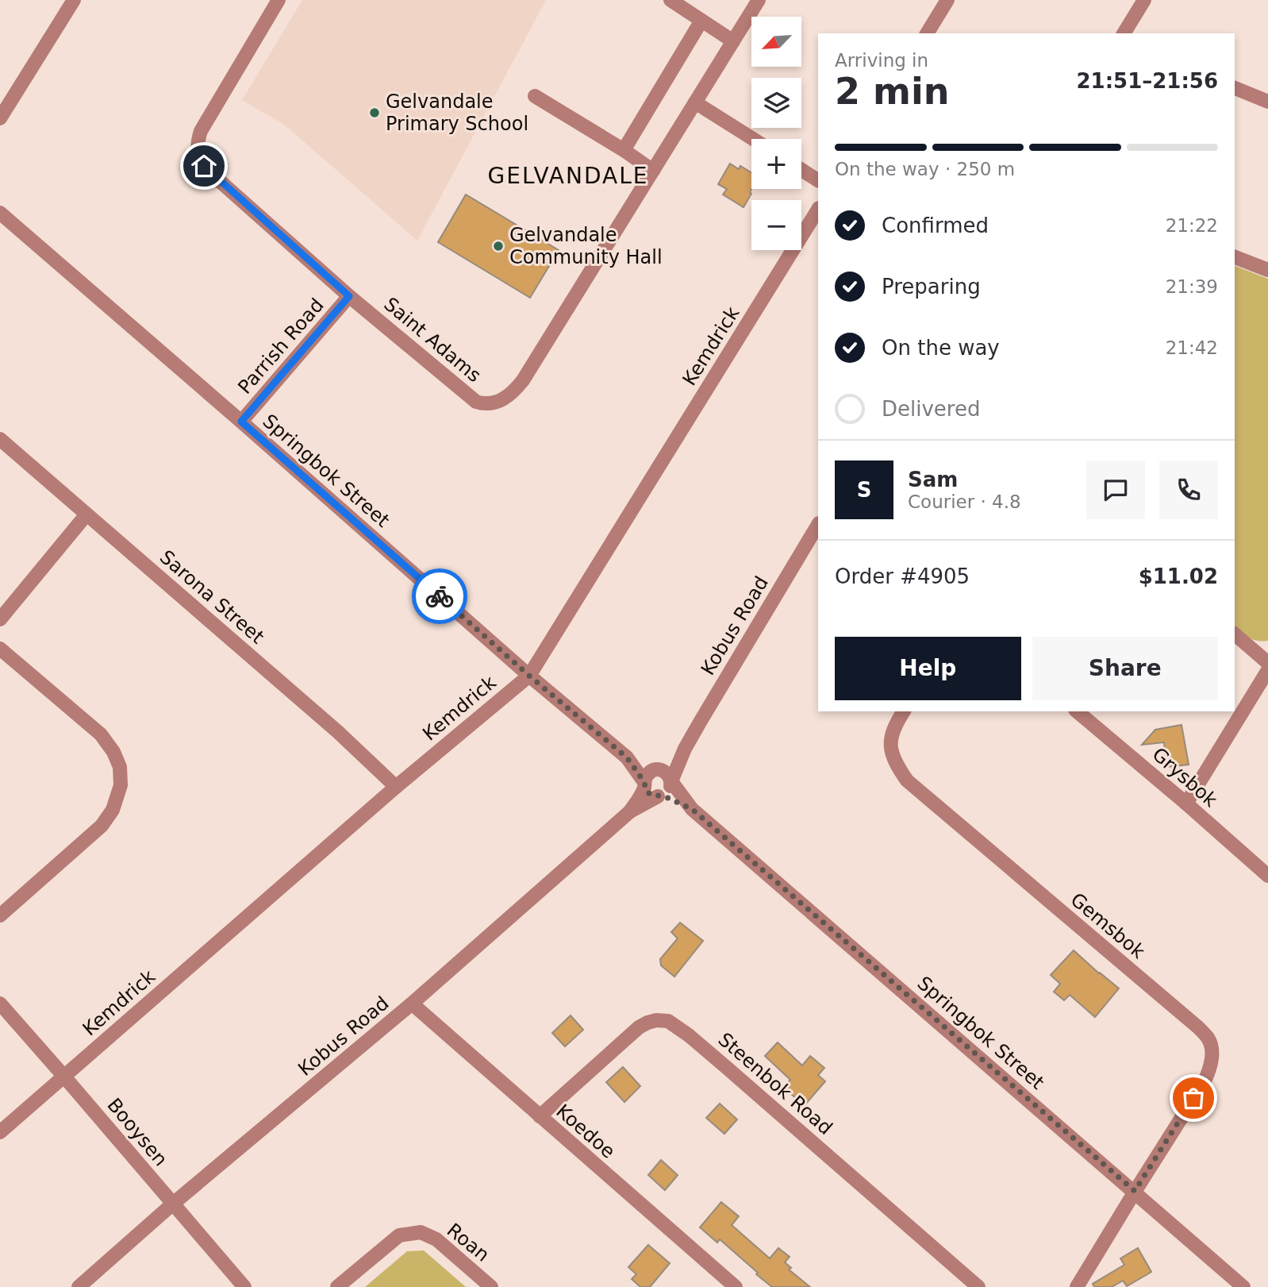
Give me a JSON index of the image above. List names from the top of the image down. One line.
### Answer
{"streets":{"street":["Saint Adams","Parrish Road","Kemdrick","Springbok Street","Sarona Street","Kobus Road","Grysbok","Gemsbok","Steenbok Road","Koedoe","Booysen","Roan"]},"crossings":[["Saint Adams","Parrish Road"],["Parrish Road","Springbok Street"],["Kemdrick","Springbok Street"],["Kemdrick","Sarona Street"],["Kemdrick","Booysen"],["Springbok Street","Gemsbok"],["Kobus Road","Koedoe"],["Kobus Road","Booysen"],["Steenbok Road","Koedoe"]],"districts":["GELVANDALE"],"places":["Gelvandale Primary School","Gelvandale Community Hall"],"north":"bottom left","page":{"map_buttons":["+","−"],"heading":["2 min","Arriving in","21:51–21:56"],"panel":["Sam","Courier · 4.8","Order #4905","$11.02"],"bar":"On the way · 250 m","list":[["Confirmed","21:22"],["Preparing","21:39"],["On the way","21:42"],"Delivered"],"round":"S","buttons":["Help","Share"]}}
